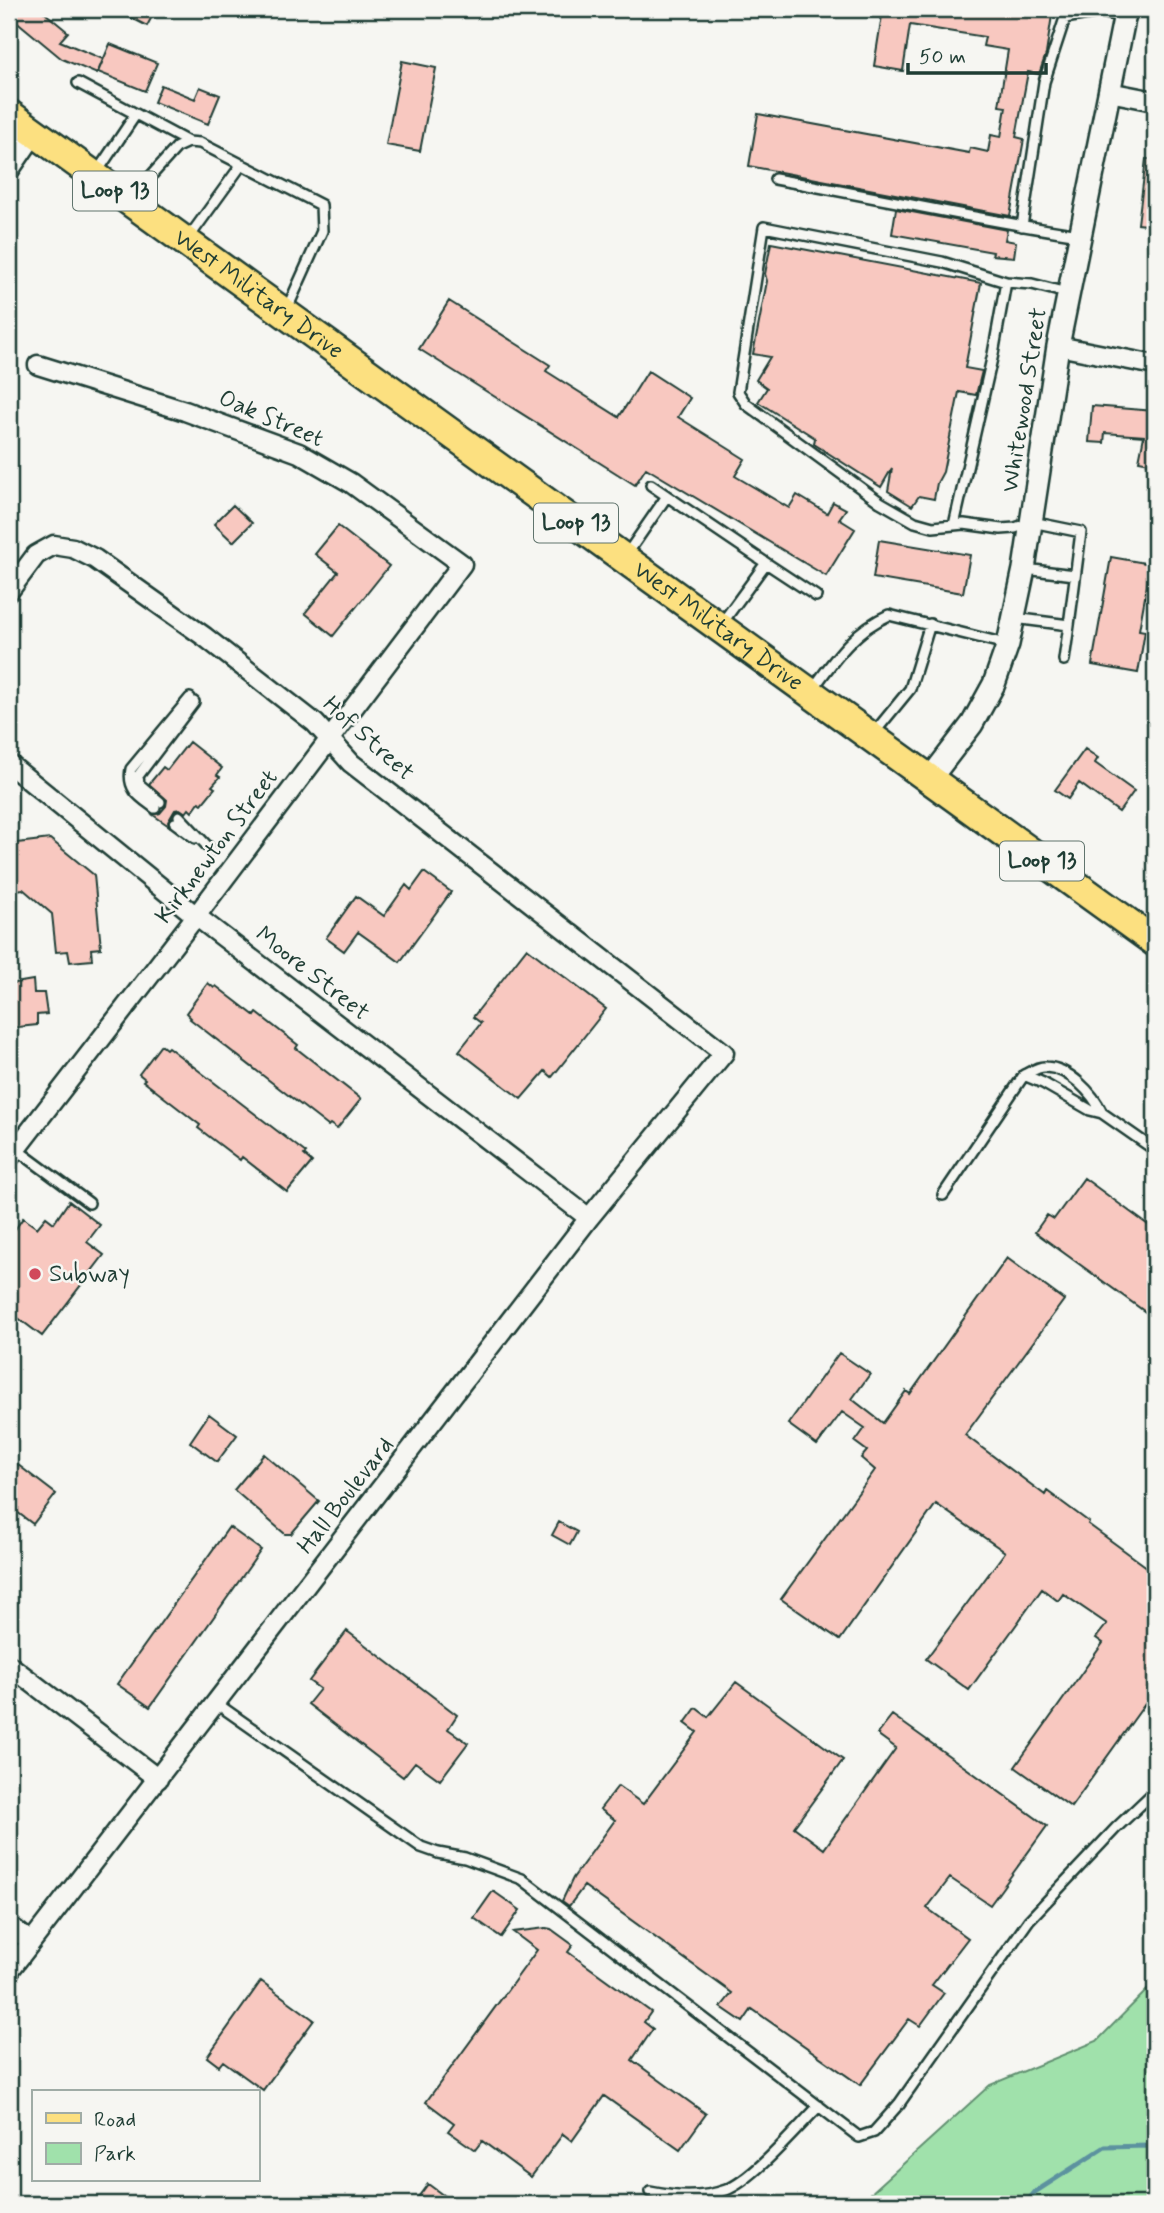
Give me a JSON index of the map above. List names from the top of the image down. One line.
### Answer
{"streets":{"main road":["Loop 13","West Military Drive"],"street":["Whitewood Street","Oak Street","Hof Street","Kirknewton Street","Moore Street","Hall Boulevard"]},"crossings":[["West Military Drive","Whitewood Street"],["Oak Street","Kirknewton Street"],["Hof Street","Kirknewton Street"],["Hof Street","Hall Boulevard"],["Kirknewton Street","Moore Street"],["Moore Street","Hall Boulevard"]],"places":["Subway"],"legend":["Road","Park"],"scale_bar":"50 m"}
